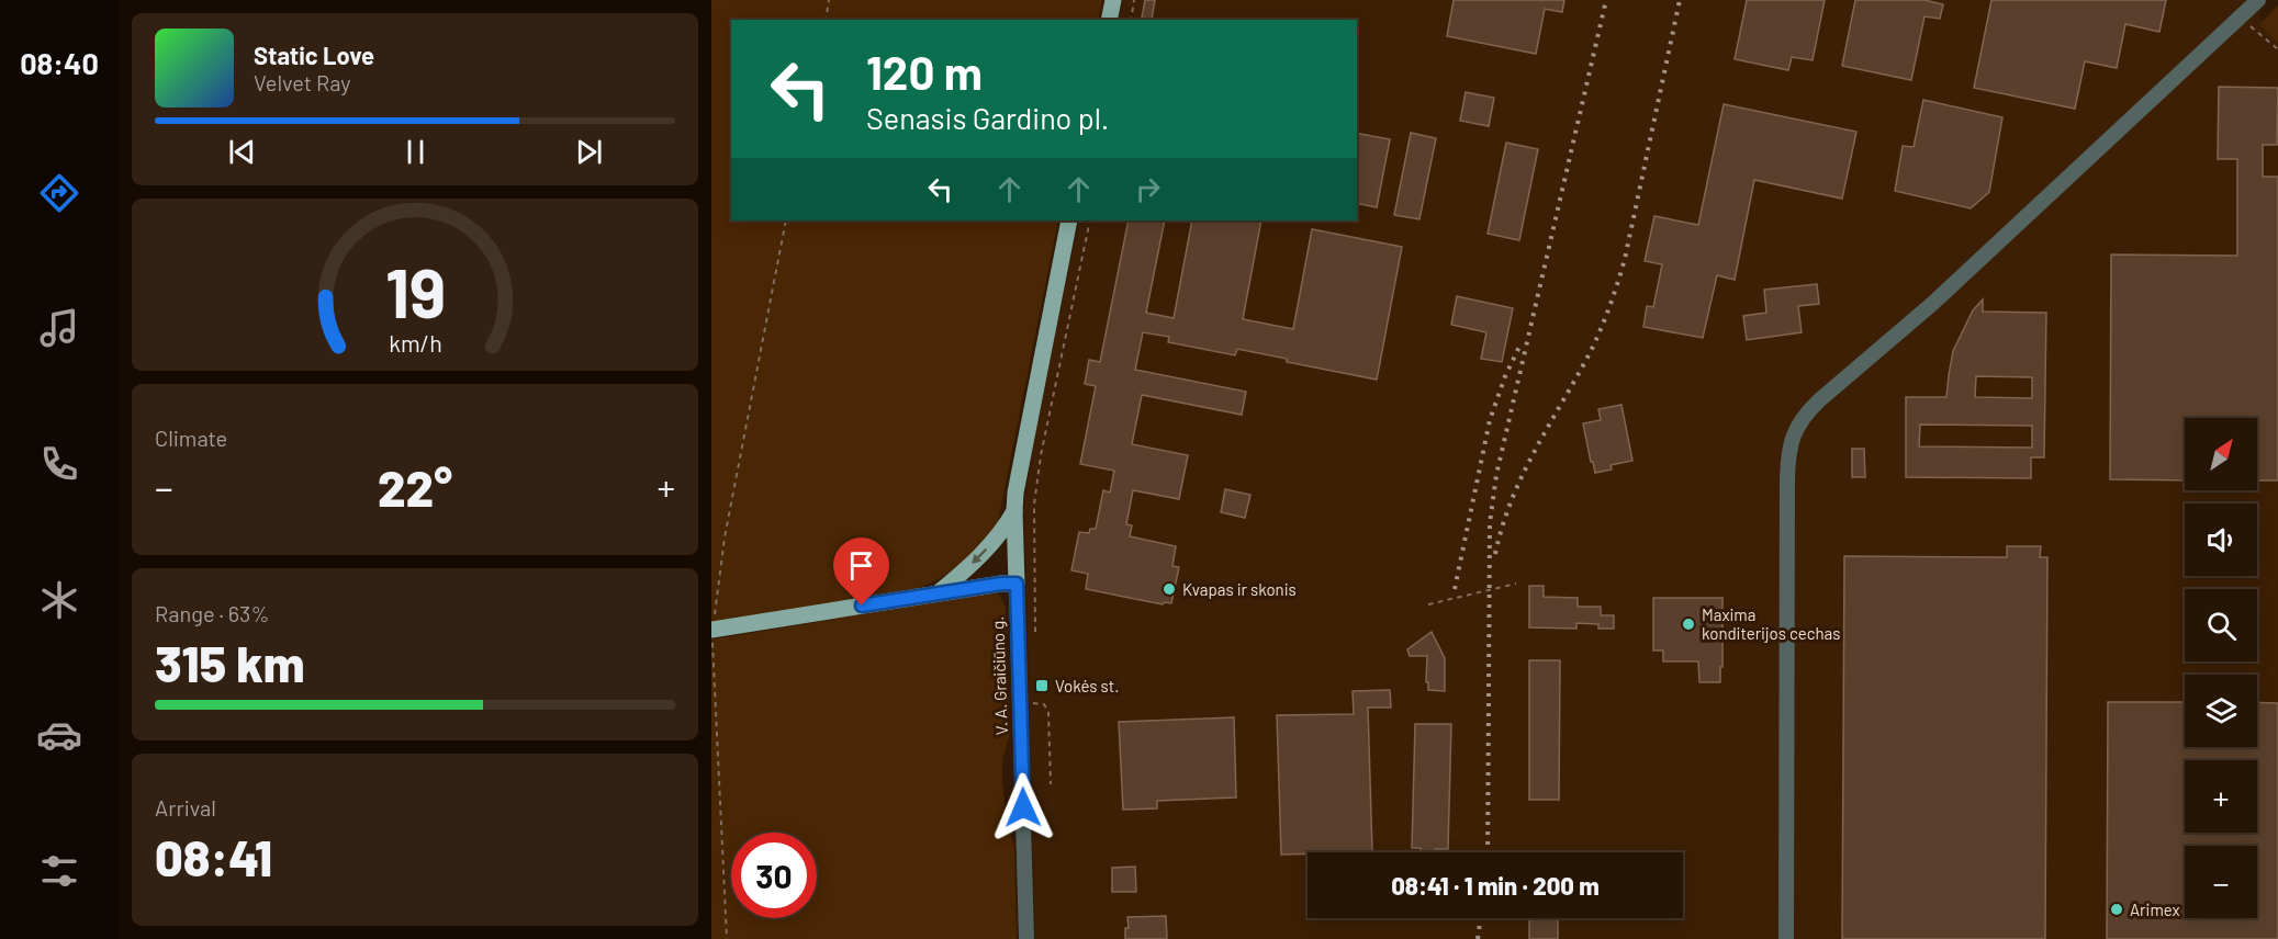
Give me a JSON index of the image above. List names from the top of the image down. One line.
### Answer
{"streets":{"main road":["V. A. Graičiūno g."]},"places":{"other":["Kvapas ir skonis","Maxima konditerijos cechas","Arimex"],"transit":["Vokės st."]},"north":"top right","page":{"tabs":"08:40","turn":["120 m","Senasis Gardino pl."],"song":["Static Love","Velvet Ray"],"tile":["Climate",["Range · 63%","315 km"],["Arrival","08:41"]],"map_buttons":["+","−"],"heat":["−","22°","+"],"limit":"30","trip":"08:41 · 1 min · 200 m","gauge":["19","km/h"]}}
